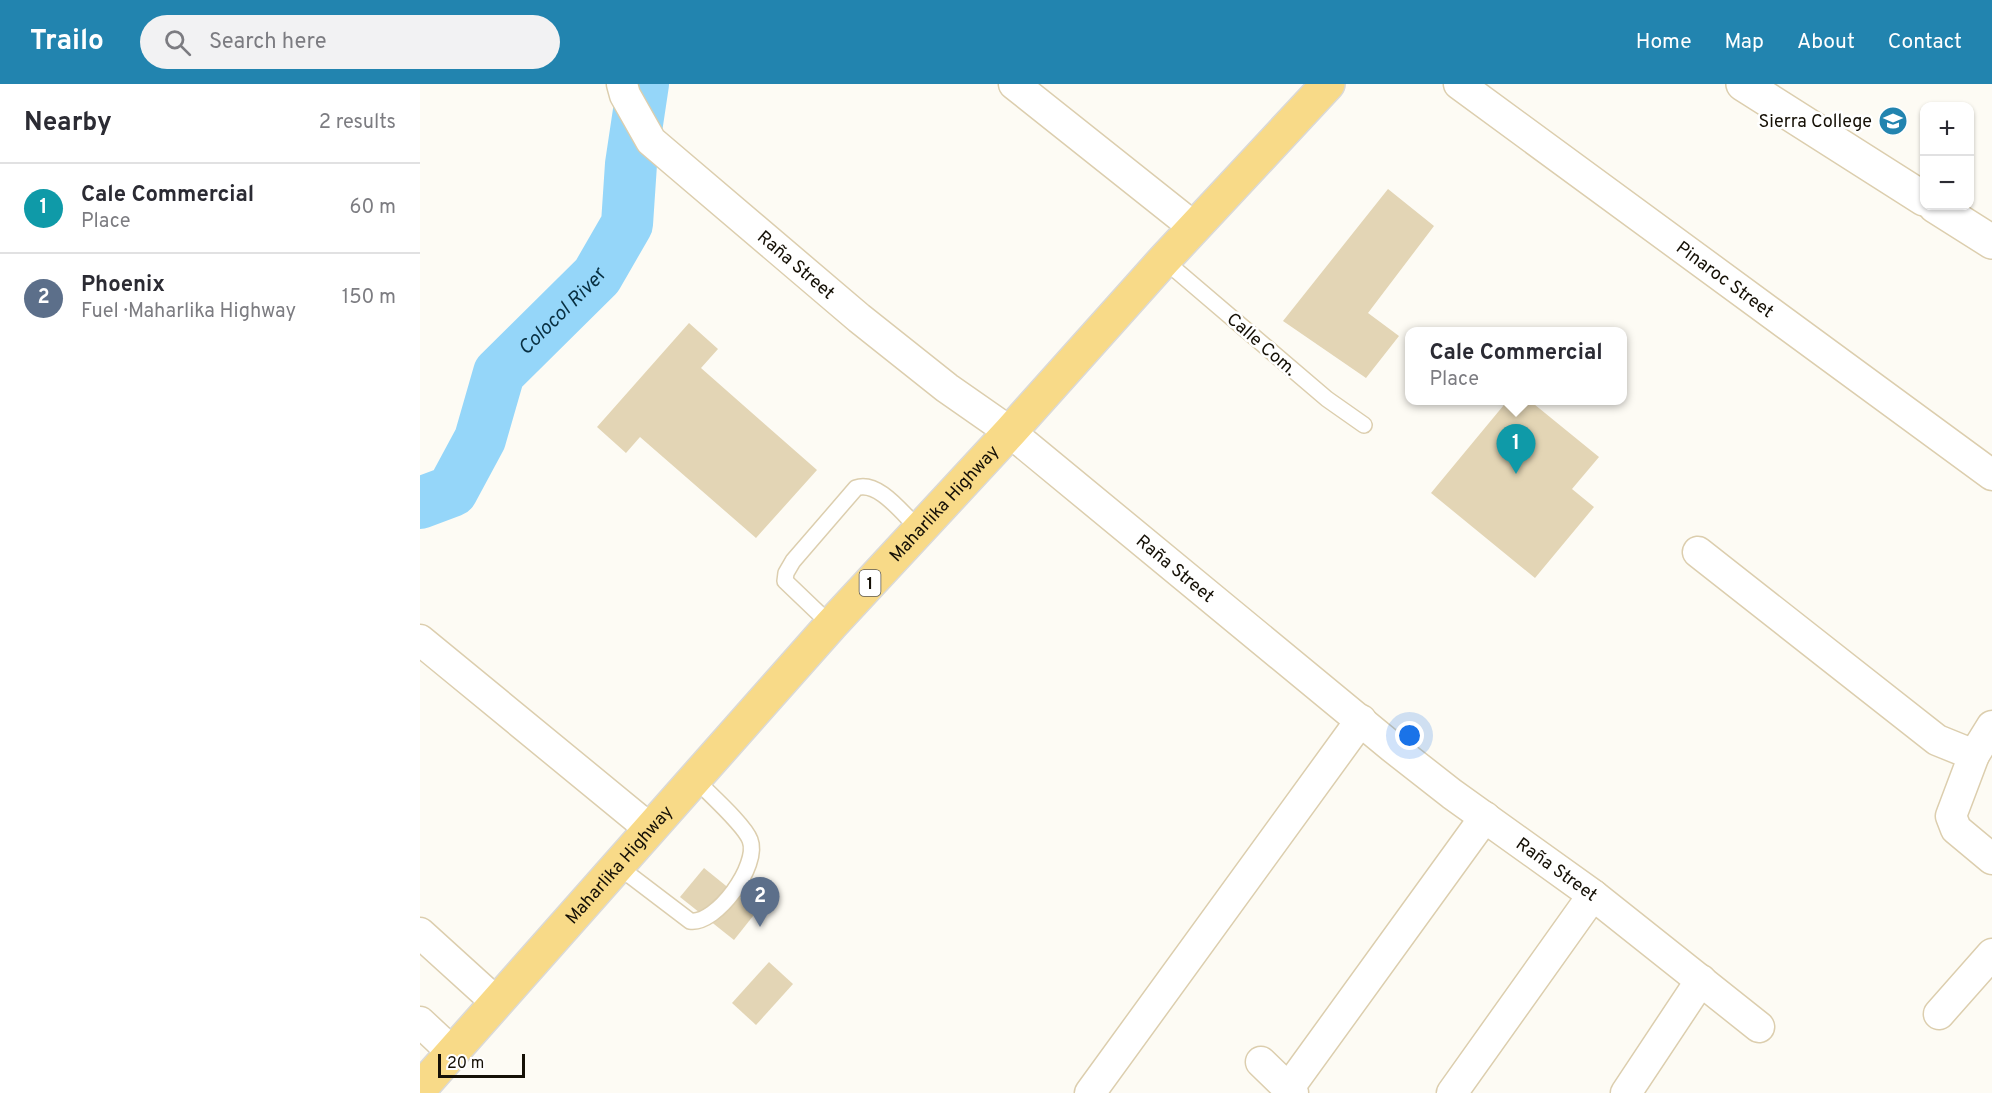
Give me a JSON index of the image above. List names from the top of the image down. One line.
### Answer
{"streets":{"main road":["Maharlika Highway","1"],"street":["Raña Street","Pinaroc Street"],"lane":["Calle Com."]},"crossings":[["Raña Street","Maharlika Highway"],["Calle Com.","Maharlika Highway"]],"water":["Colocol River"],"places":{"school or university":["Sierra College"]},"scale_bar":"20 m","page":{"header":"Trailo","search":"Search here","nav":["Home","Map","About","Contact"],"heading":["Nearby","2 results"],"map_buttons":["+","−"],"list":[{"mark":"1","name":"Cale Commercial","note":"Place","value":"60 m"},{"mark":"2","name":"Phoenix","note":"Fuel · Maharlika Highway","value":"150 m"}],"popup":["Cale Commercial","Place"],"pins":["1","2"],"scale":"20 m"}}
